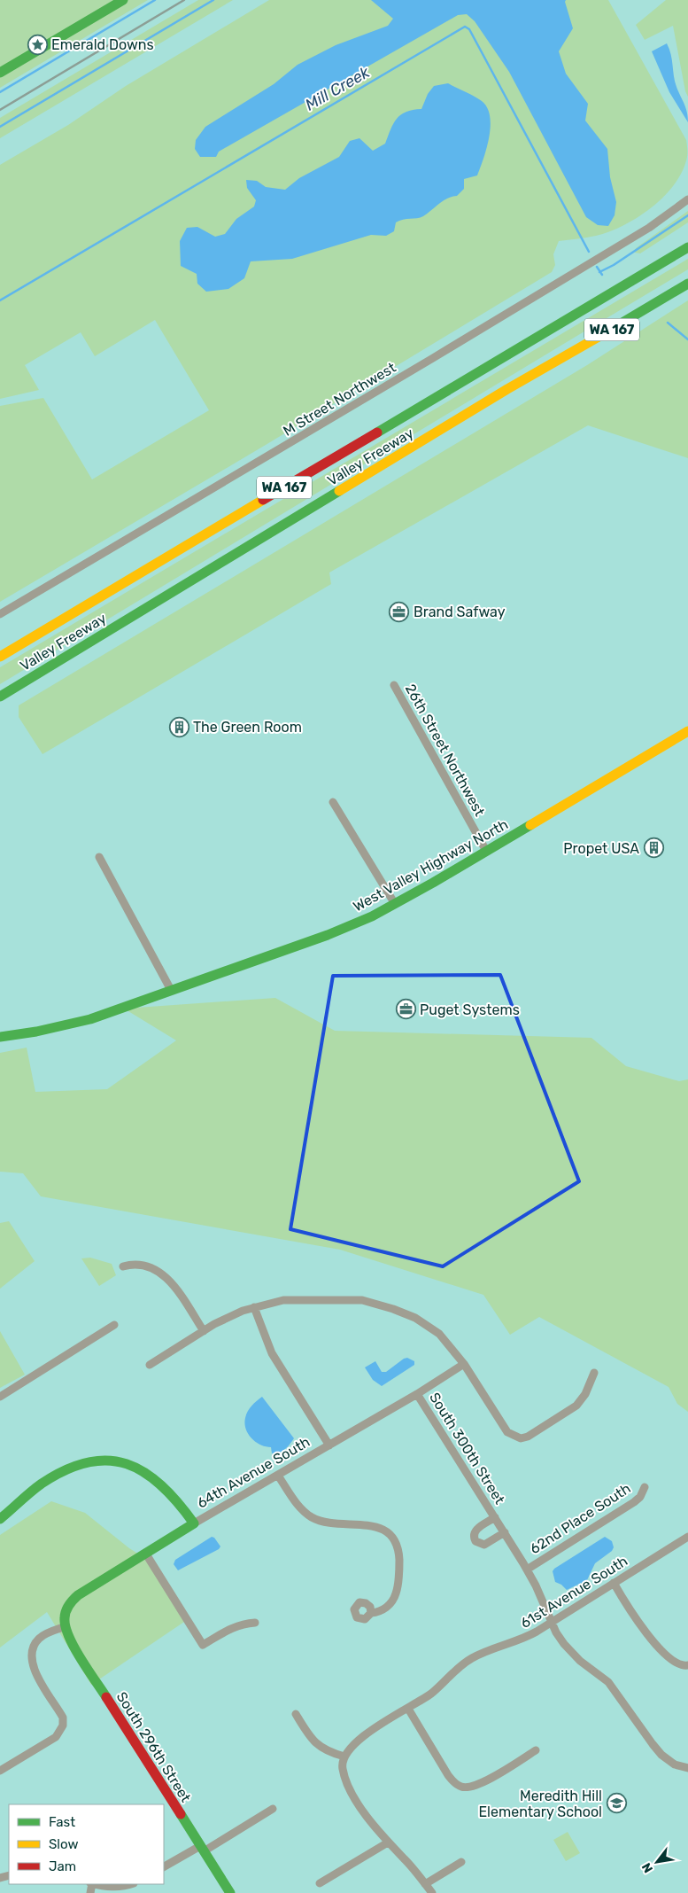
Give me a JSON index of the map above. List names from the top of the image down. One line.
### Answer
{"streets":{"main road":["WA 167","Valley Freeway","West Valley Highway North","64th Avenue South","South 296th Street"],"street":["M Street Northwest","26th Street Northwest","South 300th Street","62nd Place South","61st Avenue South"]},"crossings":[["26th Street Northwest","West Valley Highway North"],["South 300th Street","64th Avenue South"],["South 300th Street","62nd Place South"],["South 300th Street","61st Avenue South"],["64th Avenue South","South 296th Street"]],"water":["Mill Creek"],"places":{"place":["Emerald Downs"],"office":["Brand Safway","Puget Systems"],"building":["The Green Room","Propet USA"],"school or university":["Meredith Hill Elementary School"]},"legend":["Fast","Slow","Jam"],"north":"bottom left"}
